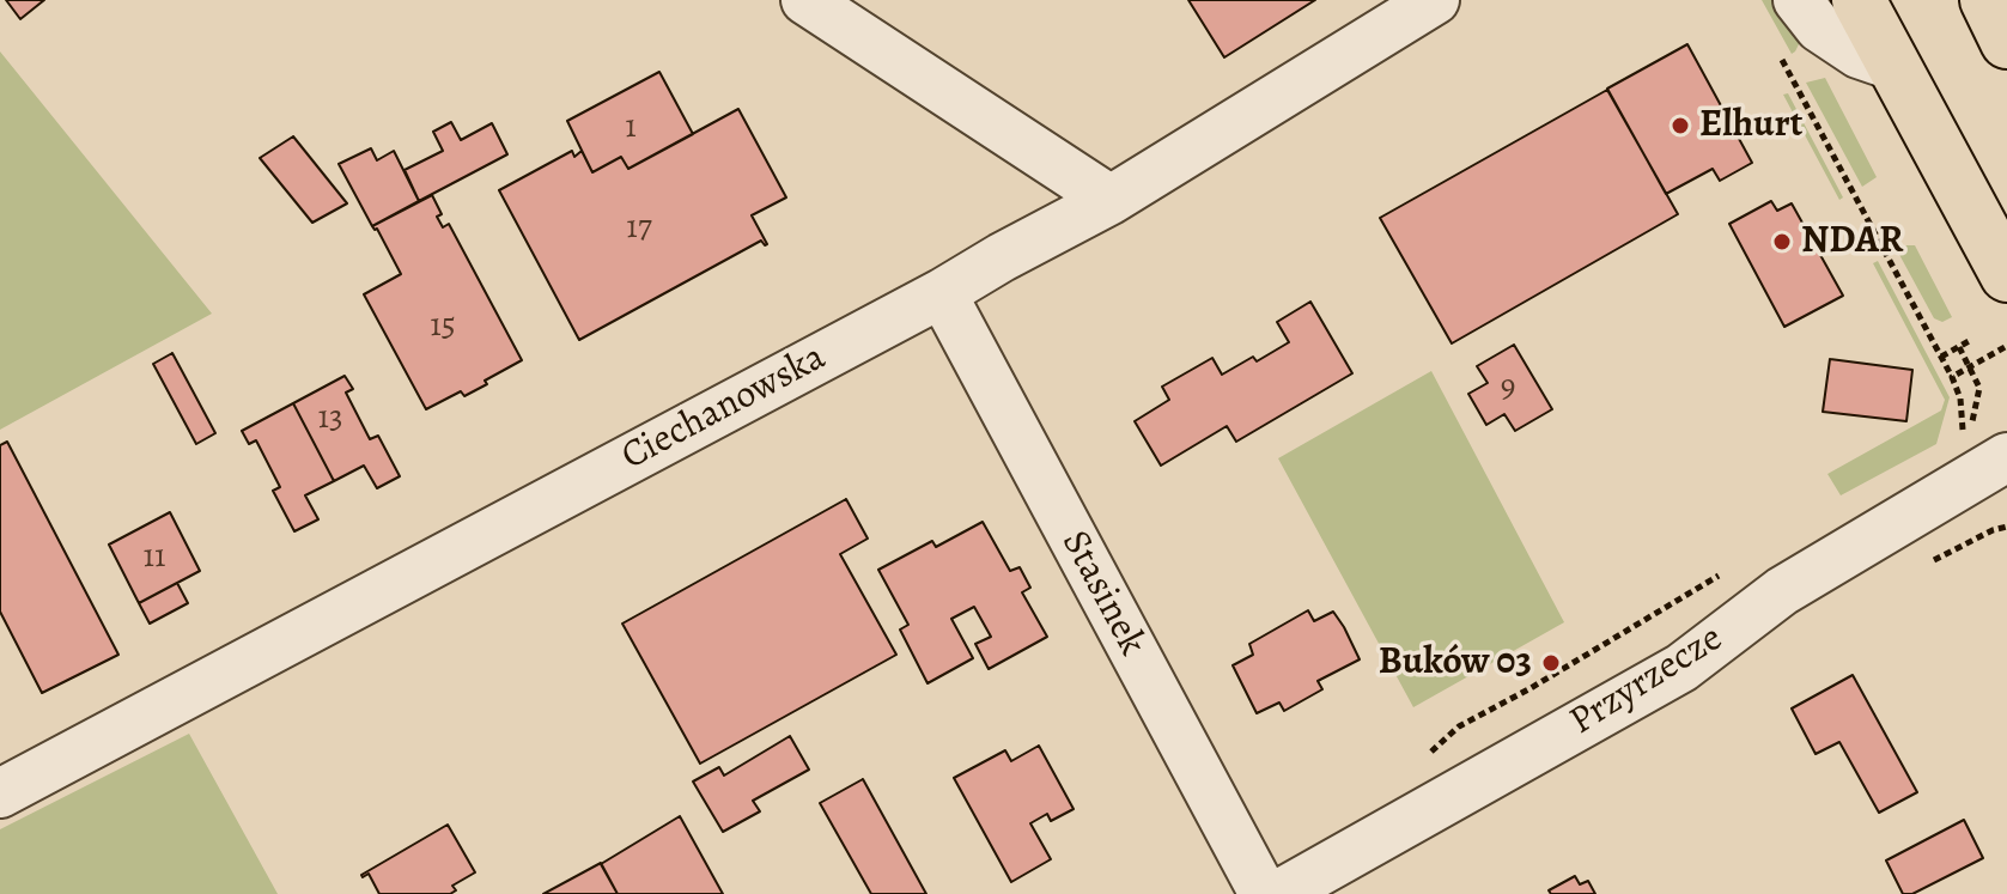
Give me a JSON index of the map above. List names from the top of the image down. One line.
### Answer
{"streets":{"street":["Ciechanowska","Stasinek","Przyrzecze"]},"crossings":[["Ciechanowska","Stasinek"]],"places":["Elhurt","NDAR","Buków 03"],"house_numbers":["1","17","15","9","13","11"]}
